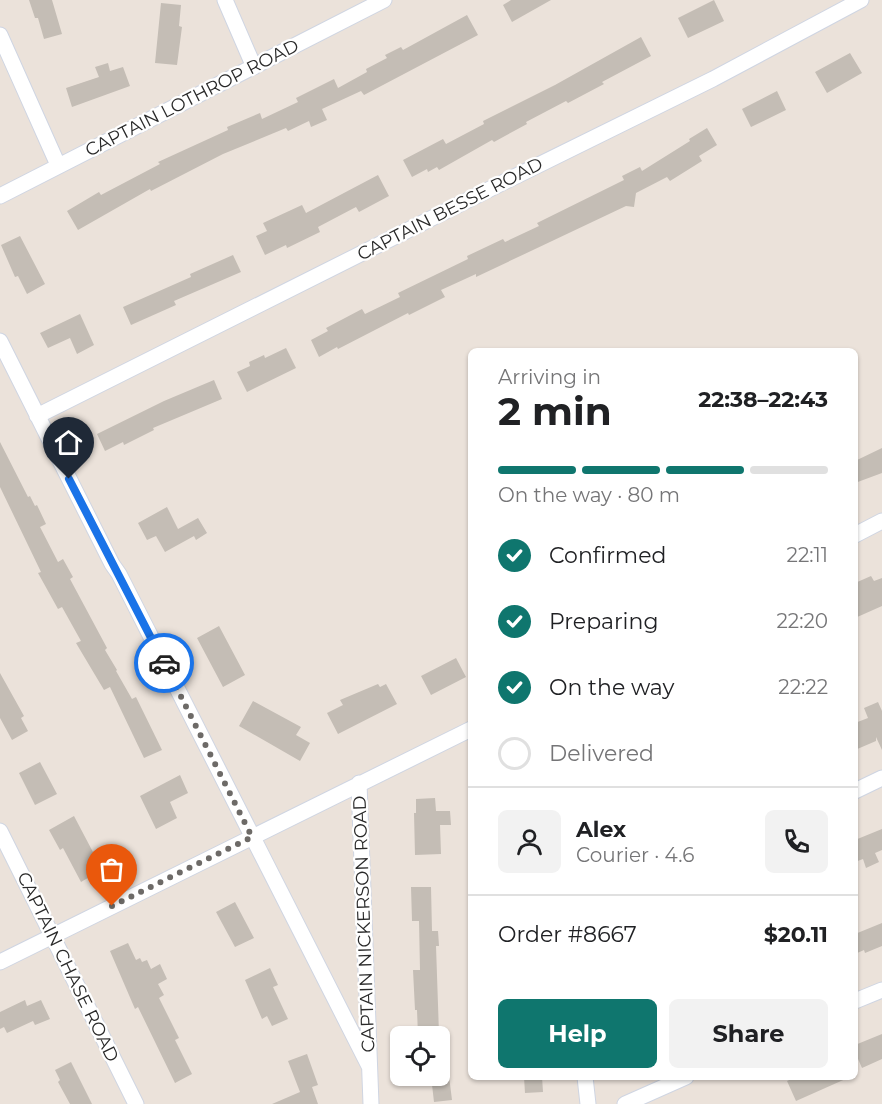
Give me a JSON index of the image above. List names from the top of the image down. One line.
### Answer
{"streets":{"street":["CAPTAIN LOTHROP ROAD","CAPTAIN BESSE ROAD","CAPTAIN NICKERSON ROAD","CAPTAIN CHASE ROAD"]},"crossings":[["CAPTAIN BESSE ROAD","CAPTAIN NICKERSON ROAD"]],"page":{"heading":["2 min","Arriving in","22:38–22:43"],"panel":["Alex","Courier · 4.6","Order #8667","$20.11"],"bar":"On the way · 80 m","list":[["Confirmed","22:11"],["Preparing","22:20"],["On the way","22:22"],"Delivered"],"buttons":["Help","Share"]}}
